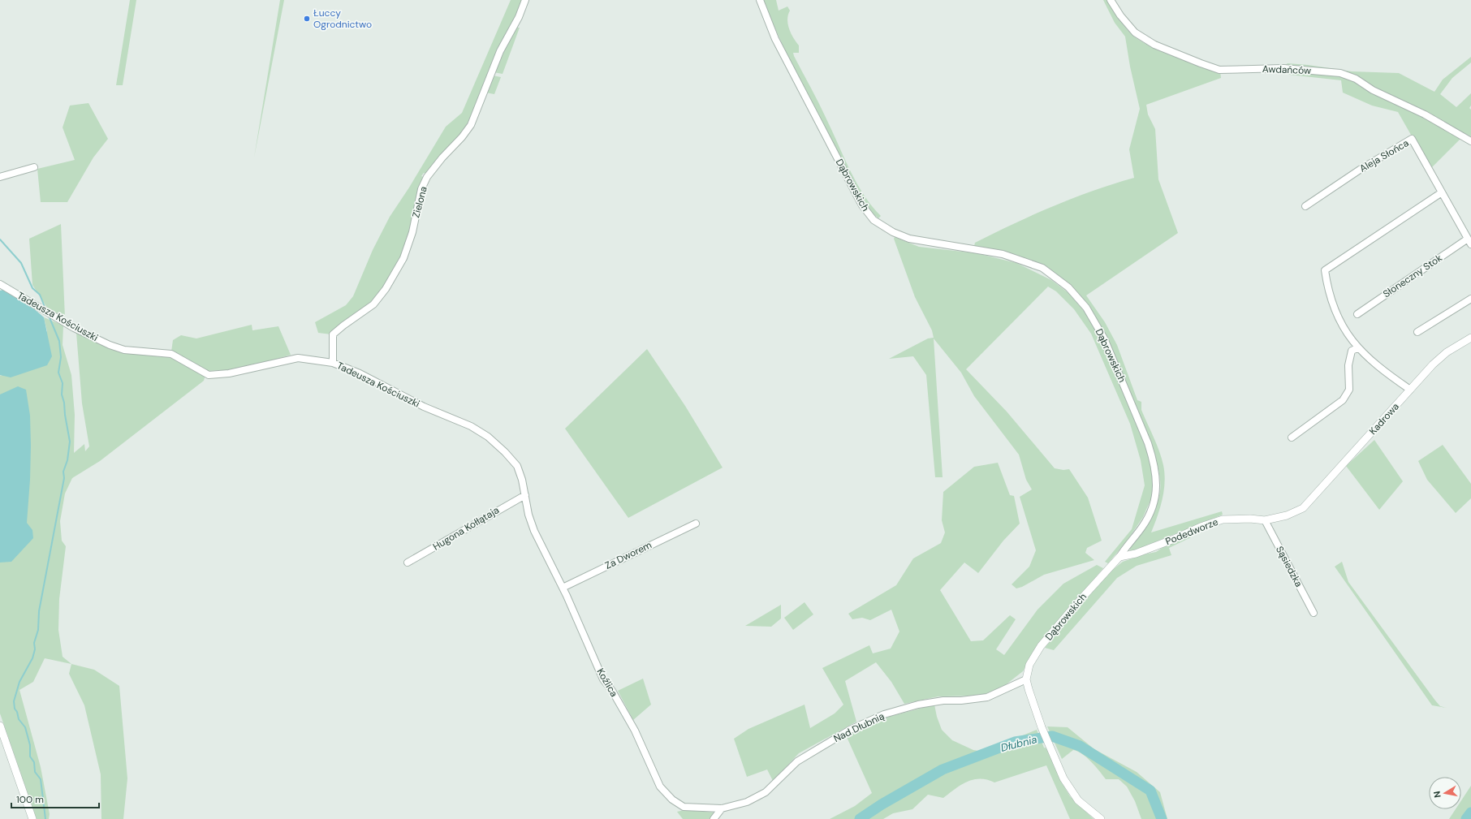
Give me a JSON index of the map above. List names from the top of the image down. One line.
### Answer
{"streets":{"street":["Awdańców","Aleja Słońca","Dąbrowskich","Zielona","Słoneczny Stok","Tadeusza Kościuszki","Kadrowa","Hugona Kołłątaja","Podedworze","Za Dworem","Sąsiedzka","Koźlica","Nad Dłubnią"]},"crossings":[["Aleja Słońca","Słoneczny Stok"],["Dąbrowskich","Podedworze"],["Dąbrowskich","Nad Dłubnią"],["Zielona","Tadeusza Kościuszki"],["Tadeusza Kościuszki","Hugona Kołłątaja"],["Tadeusza Kościuszki","Koźlica"],["Kadrowa","Podedworze"],["Hugona Kołłątaja","Koźlica"],["Podedworze","Sąsiedzka"],["Za Dworem","Koźlica"],["Koźlica","Nad Dłubnią"]],"water":["Dłubnia"],"places":["Łuccy Ogrodnictwo"],"scale_bar":"100 m","north":"left"}
